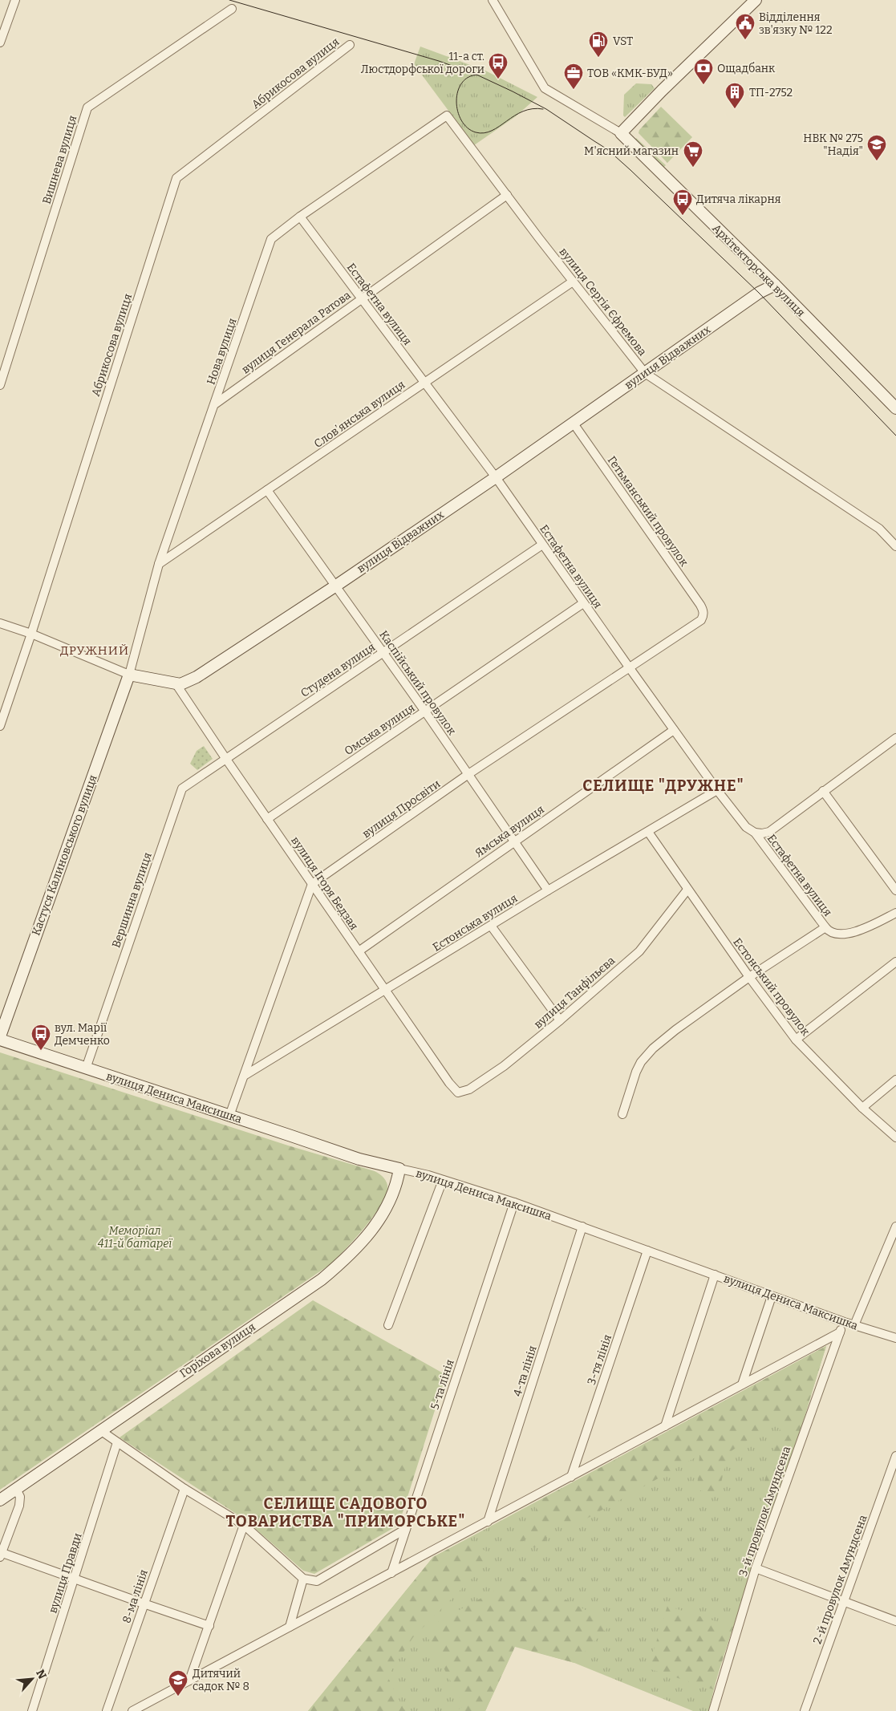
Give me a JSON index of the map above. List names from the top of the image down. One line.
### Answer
{"streets":{"street":["Абрикосова вулиця","Вишнева вулиця","Архітекторська вулиця","вулиця Сергія Єфремова","Естафетна вулиця","вулиця Генерала Ратова","Нова вулиця","вулиця Відважних","Словʼянська вулиця","Гетьманський провулок","Студена вулиця","Каспійський провулок","Омська вулиця","вулиця Просвіти","Ямська вулиця","Кастуся Калиновського вулиця","вулиця Ігоря Бедзая","Вершинна вулиця","Естонська вулиця","Естонський провулок","вулиця Танфільєва","вулиця Дениса Максишка","Горіхова вулиця","3-тя лінія","4-та лінія","5-та лінія","3-й провулок Амундсена","вулиця Правди","2-й провулок Амундсена","8-ма лінія"]},"crossings":[["Абрикосова вулиця","вулиця Відважних"],["Архітекторська вулиця","вулиця Відважних"],["вулиця Сергія Єфремова","вулиця Генерала Ратова"],["вулиця Сергія Єфремова","Нова вулиця"],["вулиця Сергія Єфремова","вулиця Відважних"],["вулиця Сергія Єфремова","Словʼянська вулиця"],["Естафетна вулиця","вулиця Генерала Ратова"],["Естафетна вулиця","Нова вулиця"],["Естафетна вулиця","вулиця Відважних"],["Естафетна вулиця","Словʼянська вулиця"],["Естафетна вулиця","Студена вулиця"],["Естафетна вулиця","Омська вулиця"],["Естафетна вулиця","вулиця Просвіти"],["Естафетна вулиця","Ямська вулиця"],["Естафетна вулиця","Естонська вулиця"],["вулиця Генерала Ратова","Нова вулиця"],["Нова вулиця","вулиця Відважних"],["Нова вулиця","Словʼянська вулиця"],["Нова вулиця","Кастуся Калиновського вулиця"],["вулиця Відважних","Гетьманський провулок"],["вулиця Відважних","Каспійський провулок"],["вулиця Відважних","Кастуся Калиновського вулиця"],["вулиця Відважних","вулиця Ігоря Бедзая"],["Словʼянська вулиця","Каспійський провулок"],["Гетьманський провулок","вулиця Просвіти"],["Студена вулиця","Каспійський провулок"],["Студена вулиця","вулиця Ігоря Бедзая"],["Студена вулиця","Вершинна вулиця"],["Каспійський провулок","Омська вулиця"],["Каспійський провулок","вулиця Просвіти"],["Каспійський провулок","Ямська вулиця"],["Каспійський провулок","Естонська вулиця"],["Омська вулиця","вулиця Ігоря Бедзая"],["вулиця Просвіти","вулиця Ігоря Бедзая"],["Ямська вулиця","вулиця Ігоря Бедзая"],["вулиця Ігоря Бедзая","Вершинна вулиця"],["вулиця Ігоря Бедзая","Естонська вулиця"],["вулиця Ігоря Бедзая","вулиця Танфільєва"],["Вершинна вулиця","вулиця Дениса Максишка"],["Естонська вулиця","Естонський провулок"],["Естонський провулок","вулиця Танфільєва"],["вулиця Дениса Максишка","Горіхова вулиця"],["вулиця Дениса Максишка","3-тя лінія"],["вулиця Дениса Максишка","4-та лінія"],["вулиця Дениса Максишка","5-та лінія"],["вулиця Дениса Максишка","3-й провулок Амундсена"]],"districts":["ДРУЖНИЙ","СЕЛИЩЕ \"ДРУЖНЕ\"","СЕЛИЩЕ САДОВОГО ТОВАРИСТВА \"ПРИМОРСЬКЕ\""],"parks":["Меморіал 411-й батареї"],"places":{"public building":["Відділення зв'язку № 122"],"fuel station":["VST"],"bus stop":["11-а ст. Люстдорфської дороги","Дитяча лікарня","вул. Марії Демченко"],"bank":["Ощадбанк"],"office":["ТОВ «КМК-БУД»"],"building":["ТП-2752"],"school or university":["НВК № 275 \"Надія\"","Дитячий садок № 8"],"supermarket":["М'ясний магазин"]},"north":"top right"}
